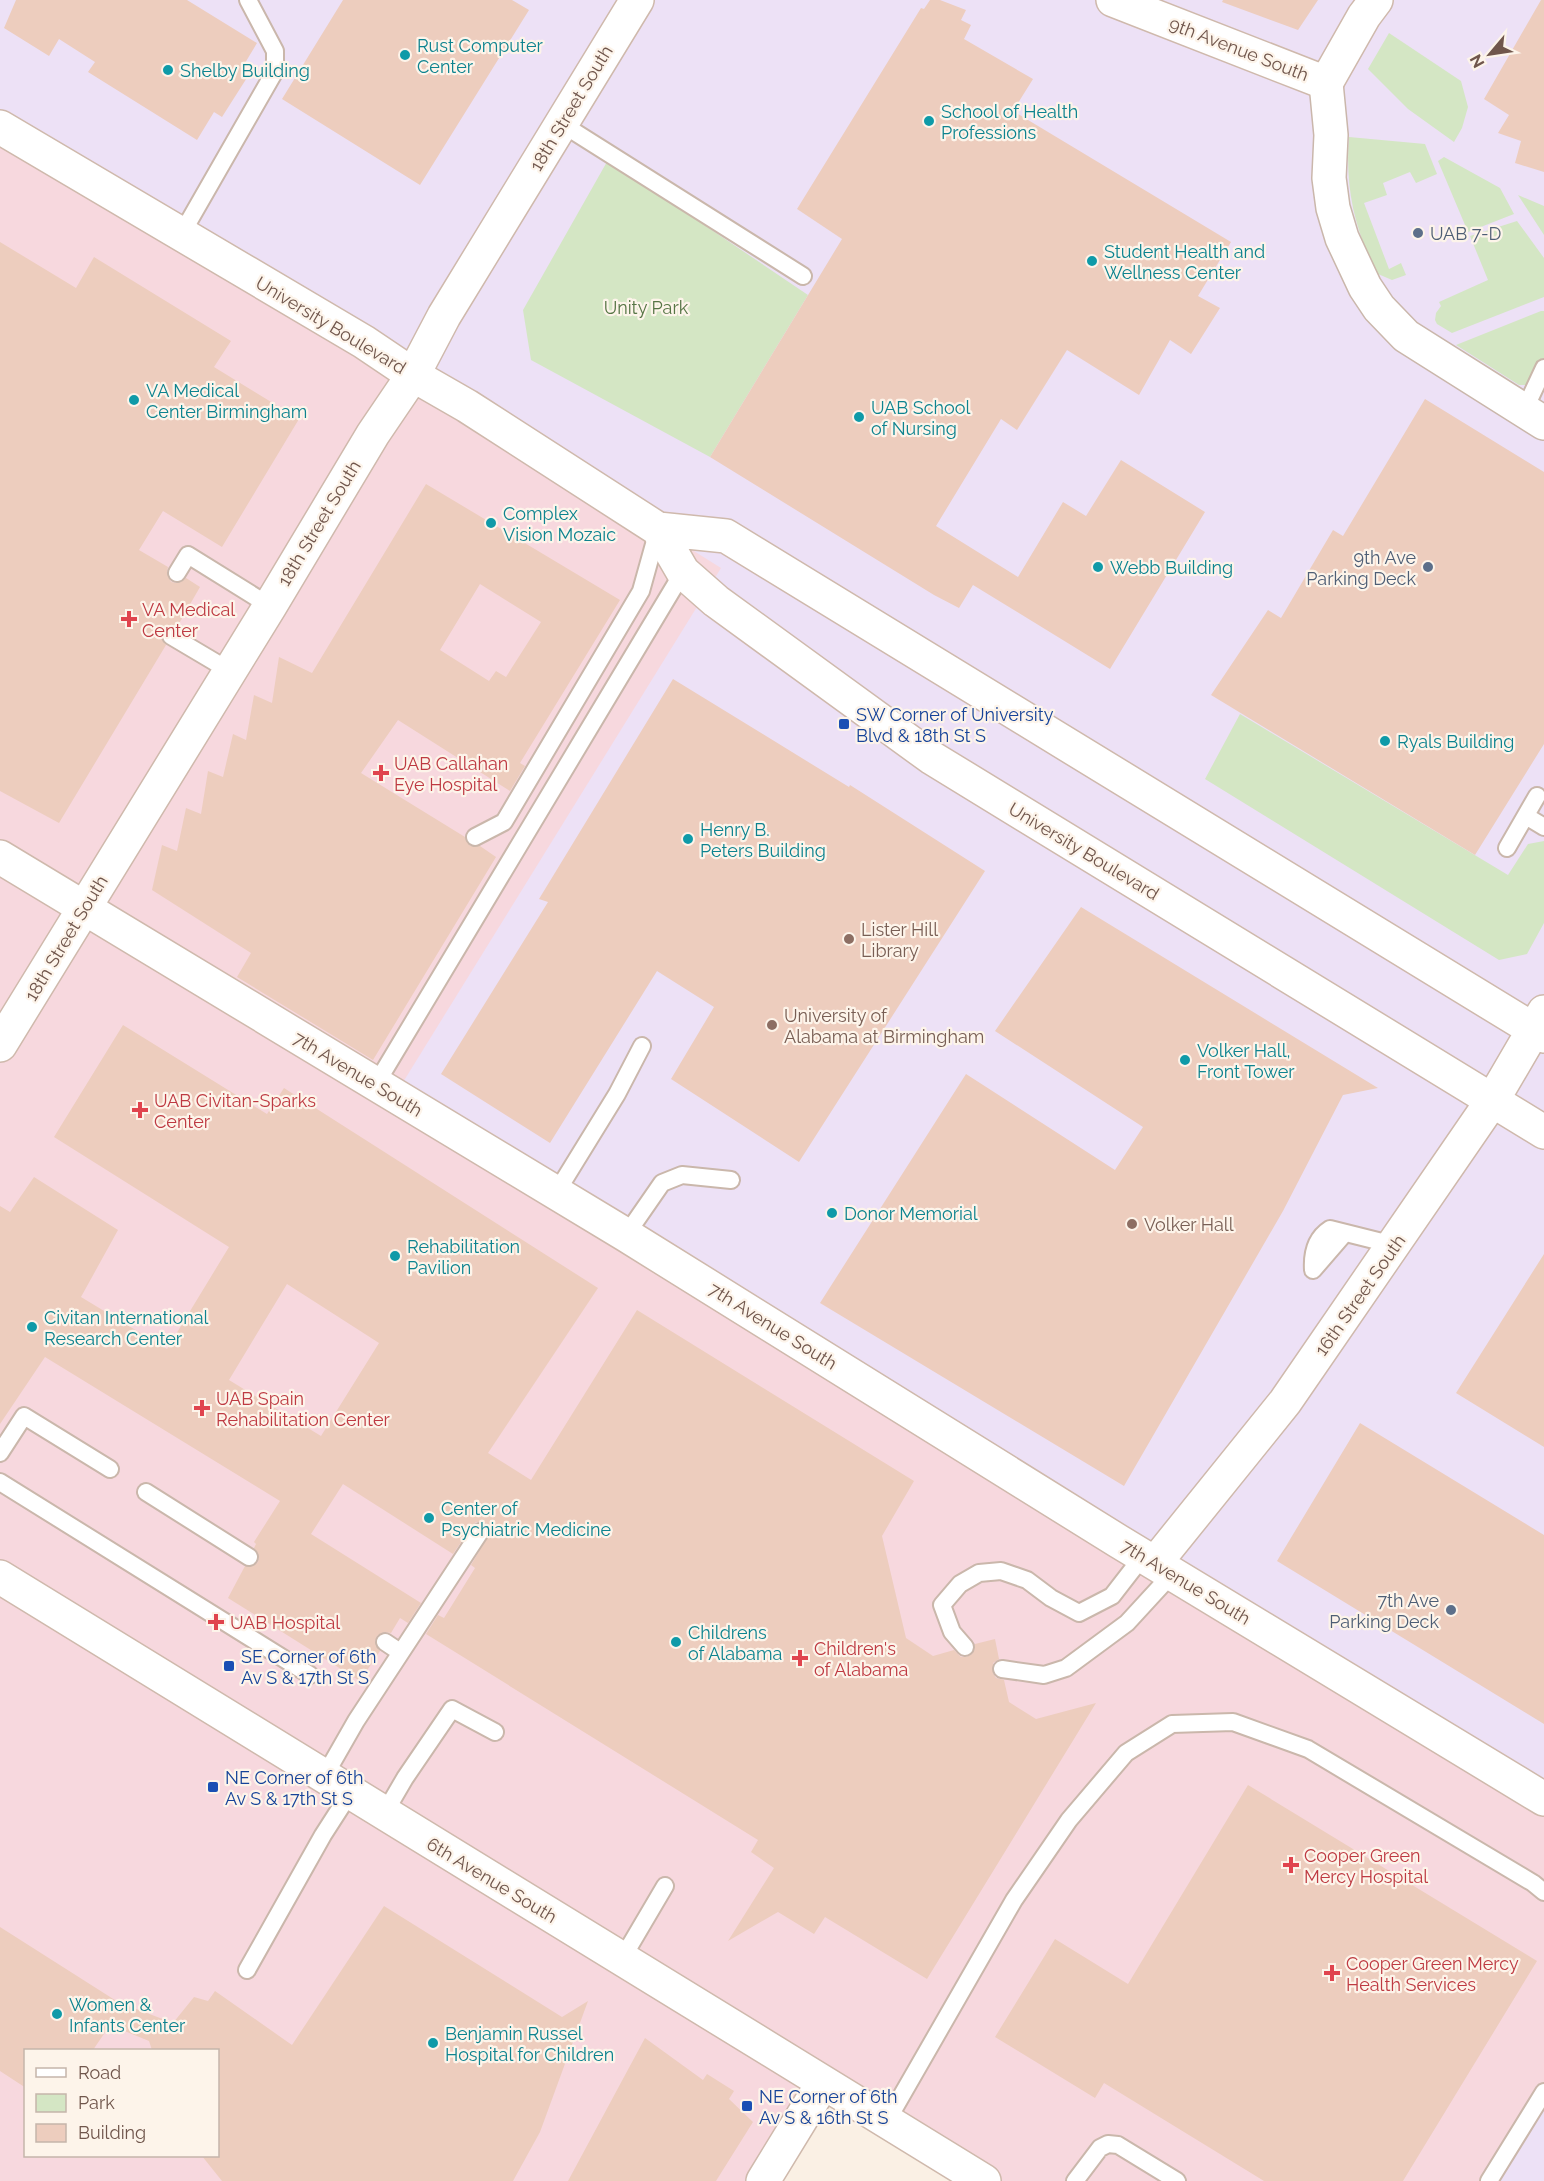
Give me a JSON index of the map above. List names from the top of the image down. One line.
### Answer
{"streets":{"street":["9th Avenue South","18th Street South","University Boulevard","7th Avenue South","16th Street South","6th Avenue South"]},"crossings":[["18th Street South","University Boulevard"],["18th Street South","7th Avenue South"],["University Boulevard","16th Street South"],["7th Avenue South","16th Street South"]],"parks":["Unity Park"],"places":{"other":["Rust Computer Center","Shelby Building","School of Health Professions","UAB 7-D","Student Health and Wellness Center","VA Medical Center Birmingham","UAB School of Nursing","Complex Vision Mozaic","Webb Building","9th Ave Parking Deck","Ryals Building","Henry B. Peters Building","Lister Hill Library","University of Alabama at Birmingham","Volker Hall, Front Tower","Donor Memorial","Volker Hall","Rehabilitation Pavilion","Civitan International Research Center","Center of Psychiatric Medicine","7th Ave Parking Deck","Childrens of Alabama","Women & Infants Center","Benjamin Russel Hospital for Children"],"health":["VA Medical Center","UAB Callahan Eye Hospital","UAB Civitan-Sparks Center","UAB Spain Rehabilitation Center","UAB Hospital","Children's of Alabama","Cooper Green Mercy Hospital","Cooper Green Mercy Health Services"],"transit":["SW Corner of University Blvd & 18th St S","SE Corner of 6th Av S & 17th St S","NE Corner of 6th Av S & 17th St S","NE Corner of 6th Av S & 16th St S"]},"legend":["Road","Park","Building"],"north":"bottom left"}
